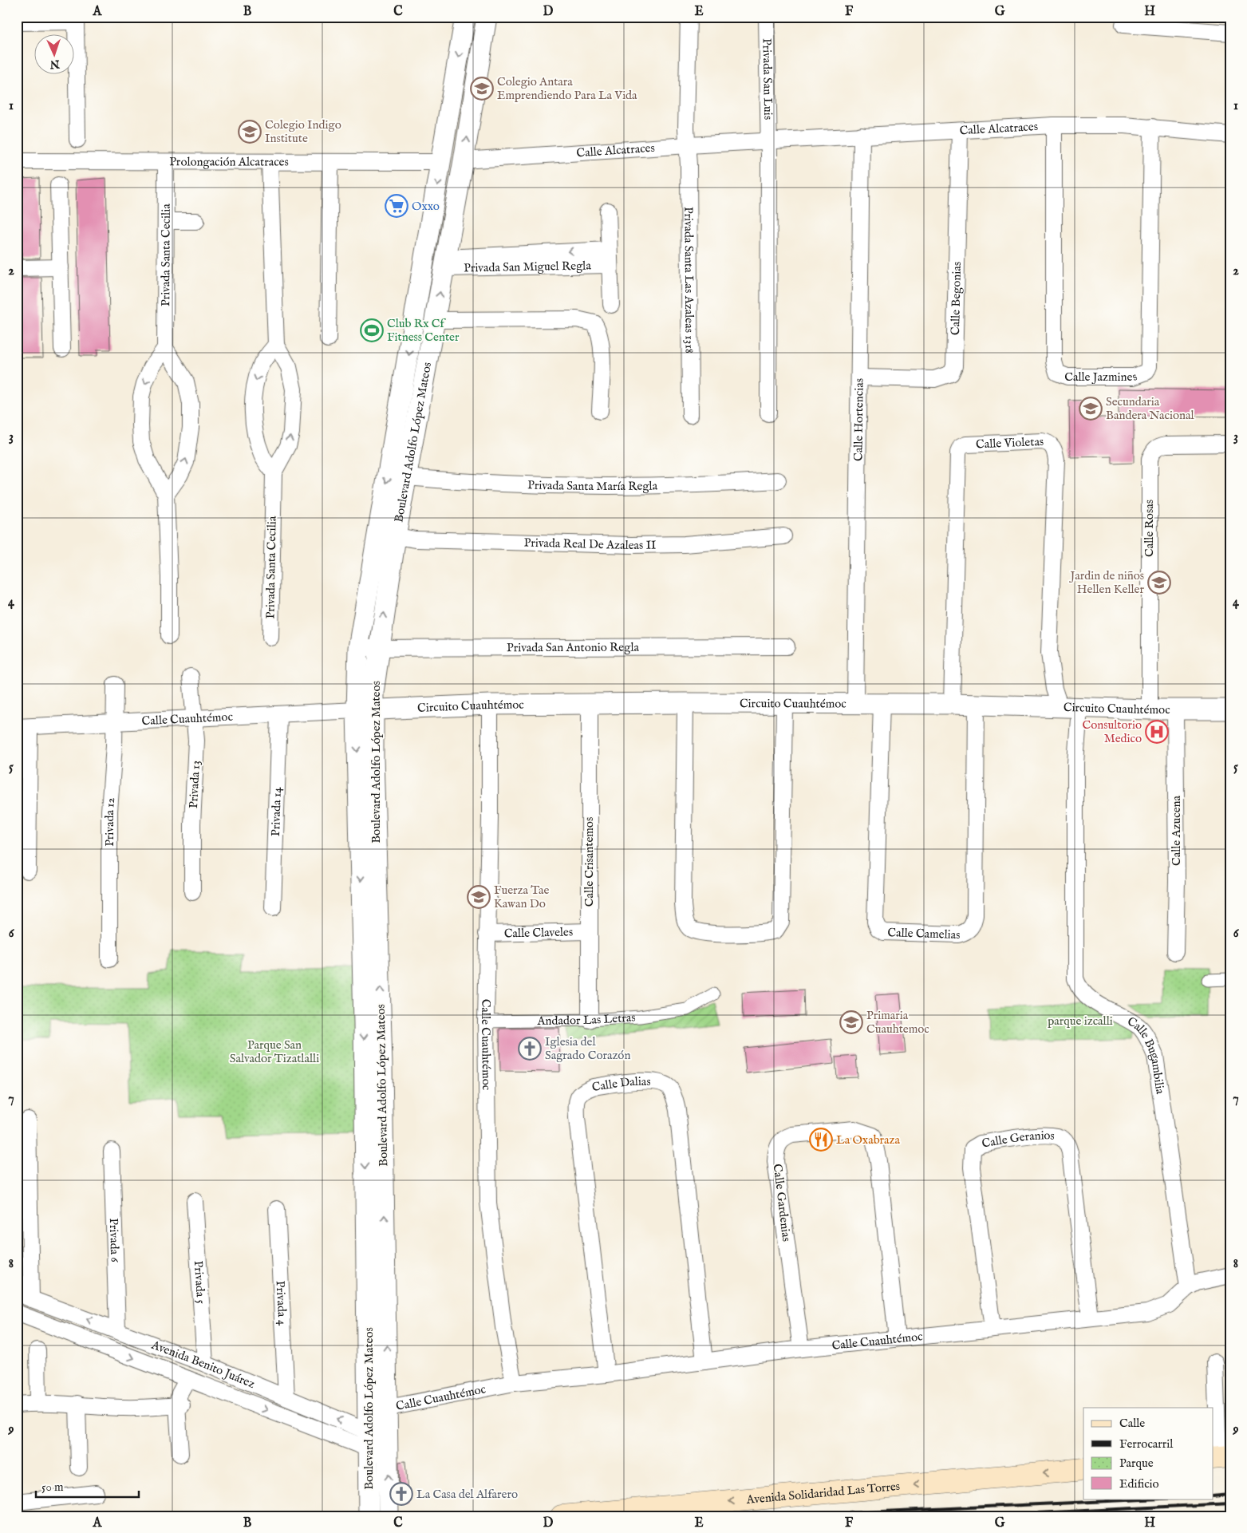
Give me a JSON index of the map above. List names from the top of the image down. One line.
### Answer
{"streets":{"main road":["Avenida Solidaridad Las Torres"],"street":["Privada San Luis","Calle Alcatraces","Prolongación Alcatraces","Privada Santa Cecilia","Privada San Miguel Regla","Privada Santa Las Azaleas 1318","Calle Begonias","Calle Jazmines","Calle Hortencias","Boulevard Adolfo López Mateos","Calle Violetas","Privada Santa María Regla","Calle Rosas","Privada Real De Azaleas II","Privada San Antonio Regla","Circuito Cuauhtémoc","Calle Cuauhtémoc","Privada 13","Privada 14","Privada 12","Calle Azucena","Calle Crisantemos","Calle Claveles","Calle Camelias","Andador Las Letras","Calle Bugambilia","Calle Dalias","Calle Geranios","Calle Gardenias","Privada 6","Privada 5","Privada 4","Avenida Benito Juárez"]},"crossings":[["Privada San Luis","Calle Alcatraces"],["Calle Alcatraces","Privada Santa Las Azaleas 1318"],["Calle Alcatraces","Calle Begonias"],["Calle Alcatraces","Calle Jazmines"],["Calle Alcatraces","Calle Hortencias"],["Calle Alcatraces","Boulevard Adolfo López Mateos"],["Prolongación Alcatraces","Privada Santa Cecilia"],["Prolongación Alcatraces","Boulevard Adolfo López Mateos"],["Privada San Miguel Regla","Boulevard Adolfo López Mateos"],["Calle Begonias","Calle Hortencias"],["Calle Hortencias","Circuito Cuauhtémoc"],["Boulevard Adolfo López Mateos","Privada Santa María Regla"],["Boulevard Adolfo López Mateos","Privada Real De Azaleas II"],["Boulevard Adolfo López Mateos","Privada San Antonio Regla"],["Boulevard Adolfo López Mateos","Circuito Cuauhtémoc"],["Boulevard Adolfo López Mateos","Calle Cuauhtémoc"],["Boulevard Adolfo López Mateos","Avenida Benito Juárez"],["Calle Violetas","Circuito Cuauhtémoc"],["Calle Violetas","Calle Bugambilia"],["Calle Rosas","Circuito Cuauhtémoc"],["Circuito Cuauhtémoc","Calle Cuauhtémoc"],["Circuito Cuauhtémoc","Calle Azucena"],["Circuito Cuauhtémoc","Calle Crisantemos"],["Circuito Cuauhtémoc","Calle Camelias"],["Circuito Cuauhtémoc","Calle Bugambilia"],["Calle Cuauhtémoc","Privada 13"],["Calle Cuauhtémoc","Privada 14"],["Calle Cuauhtémoc","Privada 12"],["Calle Cuauhtémoc","Calle Claveles"],["Calle Cuauhtémoc","Andador Las Letras"],["Calle Cuauhtémoc","Calle Bugambilia"],["Calle Cuauhtémoc","Calle Dalias"],["Calle Cuauhtémoc","Calle Geranios"],["Calle Cuauhtémoc","Calle Gardenias"],["Calle Crisantemos","Calle Claveles"],["Calle Crisantemos","Andador Las Letras"],["Privada 6","Avenida Benito Juárez"],["Privada 5","Avenida Benito Juárez"],["Privada 4","Avenida Benito Juárez"]],"one_way":["Avenida Solidaridad Las Torres"],"parks":["parque izcalli","Parque San Salvador Tizatlalli"],"places":{"school or university":["Colegio Antara Emprendiendo Para La Vida","Colegio Indigo Institute","Secundaria Bandera Nacional","Jardin de niños Hellen Keller","Fuerza Tae Kawan Do","Primaria Cuauhtemoc"],"supermarket":["Oxxo"],"sports":["Club Rx Cf Fitness Center"],"hospital":["Consultorio Medico"],"church":["Iglesia del Sagrado Corazón","La Casa del Alfarero"],"restaurant":["La Oxabraza"]},"legend":["Calle","Ferrocarril","Parque","Edificio"],"scale_bar":"50 m","north":"bottom","grid":{"columns":["A","B","C","D","E","F","G","H"],"rows":["1","2","3","4","5","6","7","8","9"]}}
